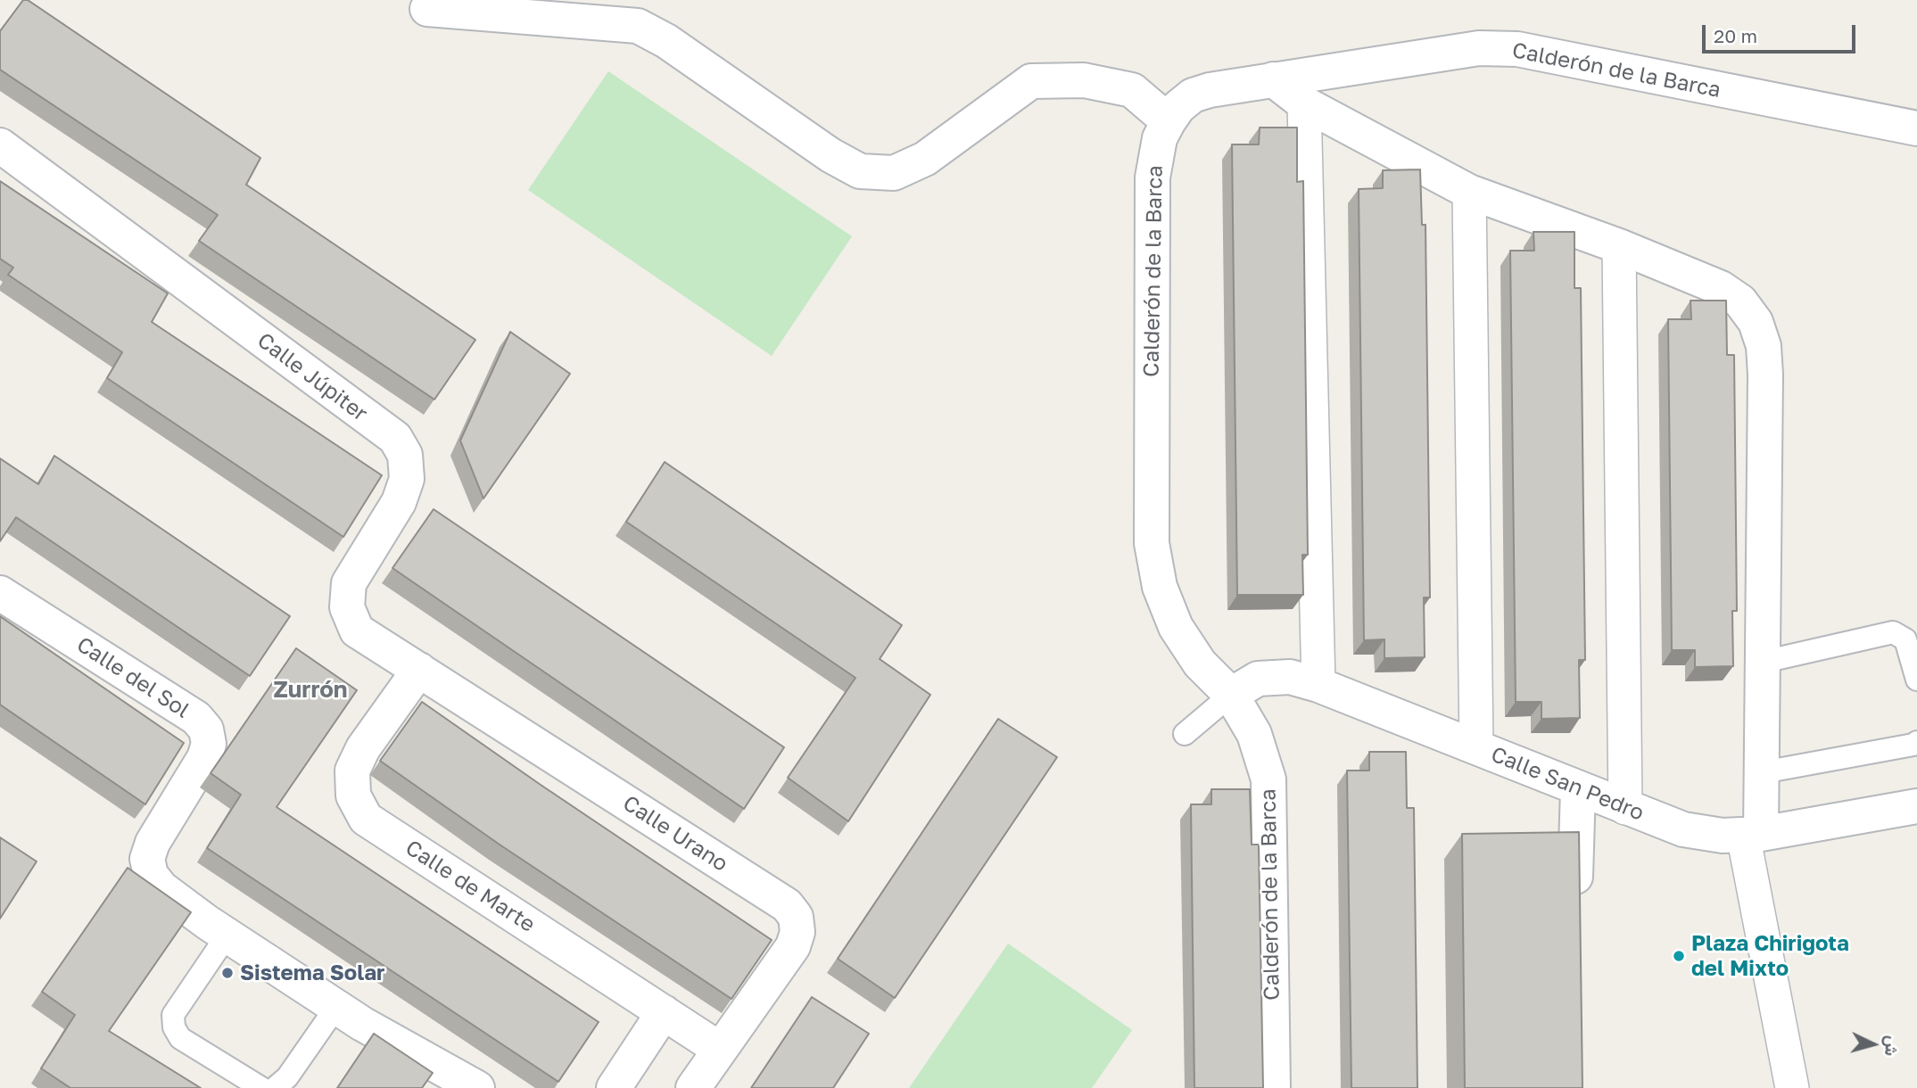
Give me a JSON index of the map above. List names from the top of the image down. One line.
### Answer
{"streets":{"street":["Calderón de la Barca","Calle Júpiter","Calle del Sol","Calle San Pedro","Calle Urano","Calle de Marte"]},"crossings":[["Calderón de la Barca","Calle San Pedro"],["Calle Júpiter","Calle Urano"],["Calle Júpiter","Calle de Marte"],["Calle Urano","Calle de Marte"]],"districts":["Zurrón"],"places":["Plaza Chirigota del Mixto","Sistema Solar"],"scale_bar":"20 m","north":"right"}
